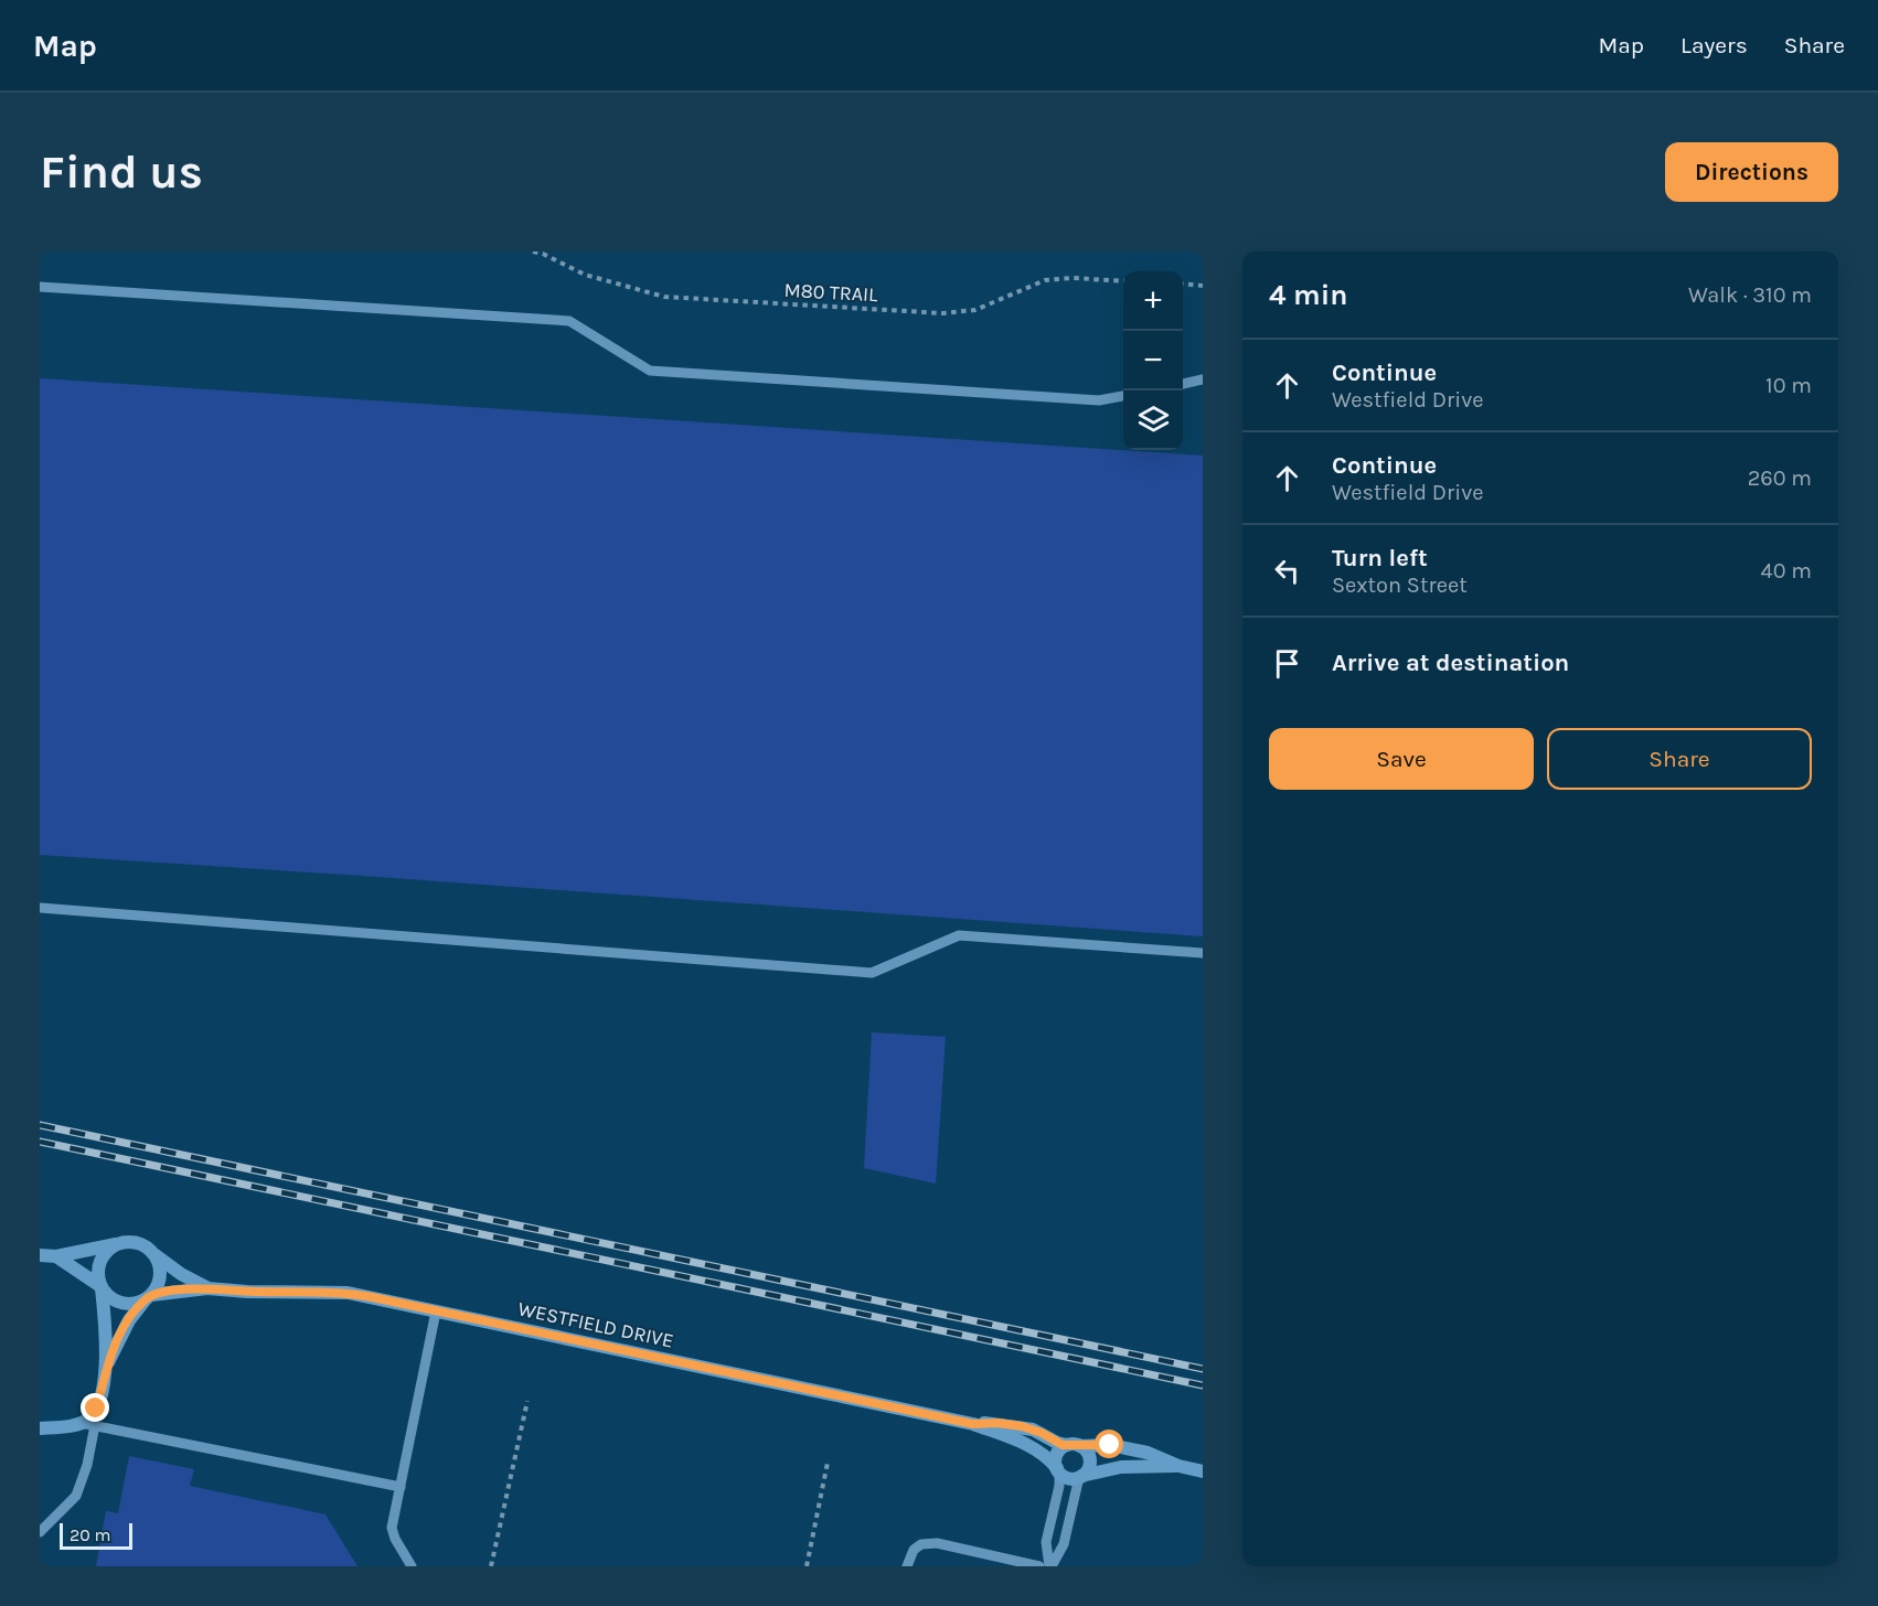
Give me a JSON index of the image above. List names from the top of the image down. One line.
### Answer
{"streets":{"main road":["WESTFIELD DRIVE"],"path":["M80 TRAIL"]},"scale_bar":"20 m","page":{"header":"Map","nav":["Map","Layers","Share"],"buttons":["Directions",["Save","Share"]],"title":"Find us","heading":["4 min","Walk · 310 m"],"map_buttons":["+","−"],"list":[["Continue","Westfield Drive","10 m"],["Continue","Westfield Drive","260 m"],["Turn left","Sexton Street","40 m"],"Arrive at destination"],"scale":"20 m"}}
